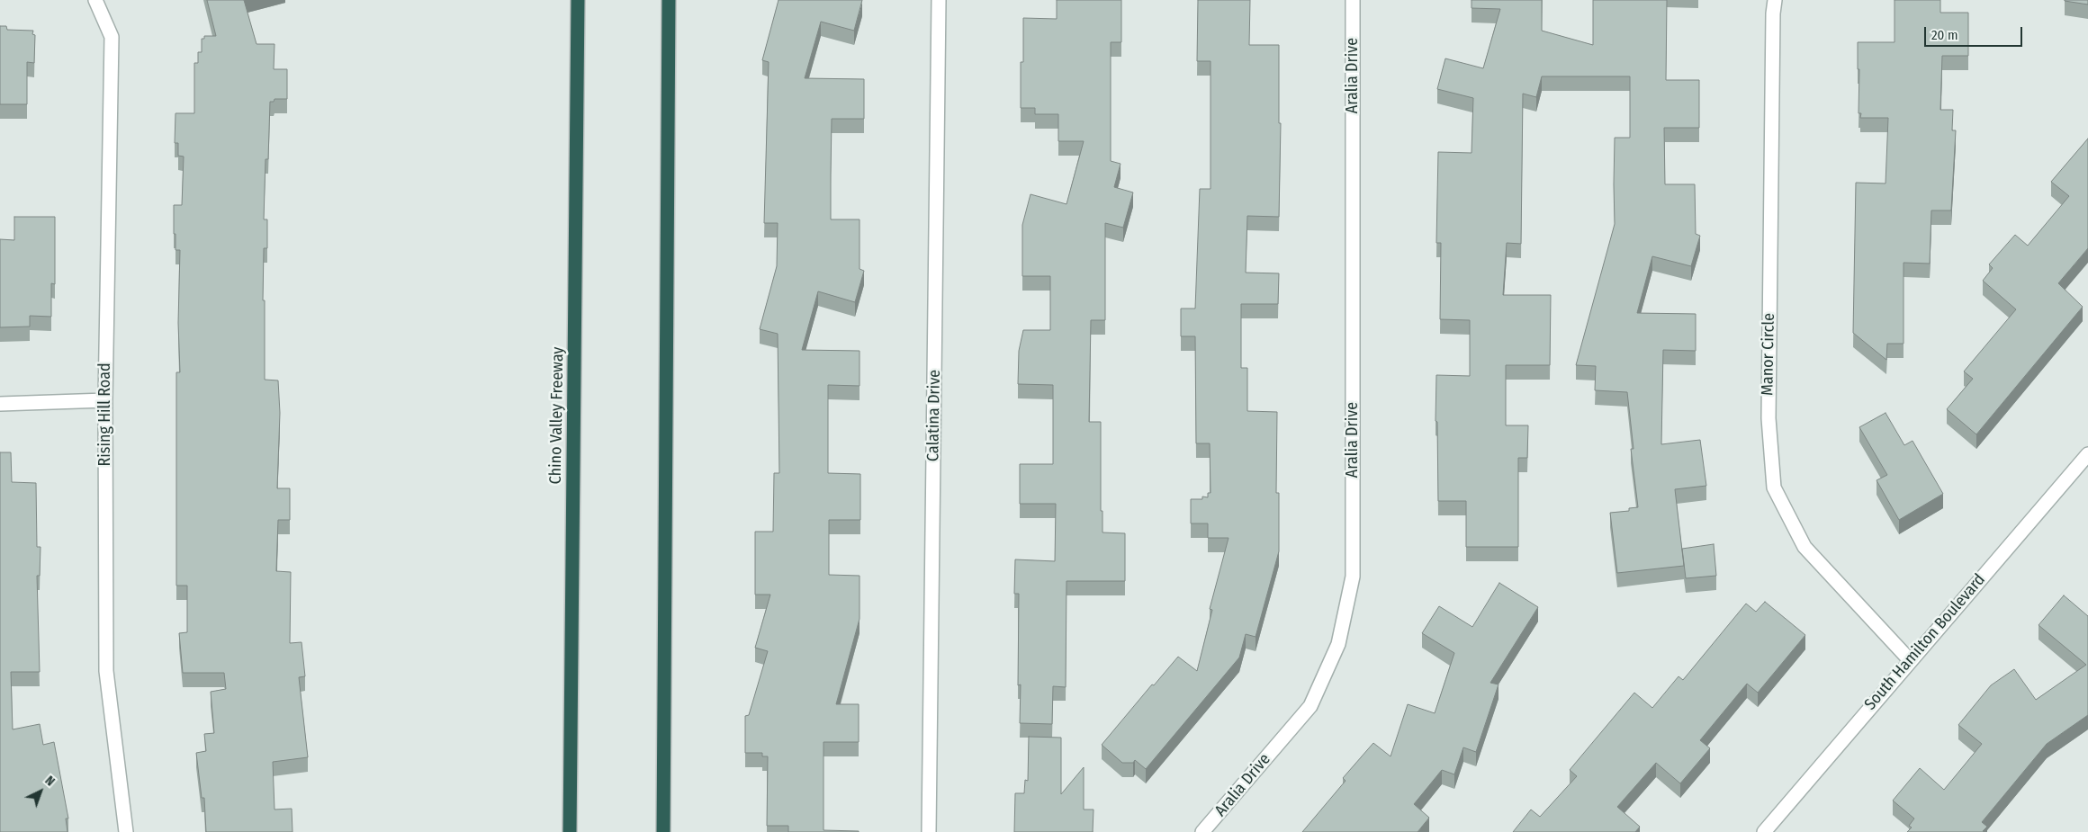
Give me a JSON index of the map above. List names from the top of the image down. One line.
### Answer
{"streets":{"highway":["Chino Valley Freeway"],"street":["Aralia Drive","Manor Circle","Rising Hill Road","Calatina Drive","South Hamilton Boulevard"]},"crossings":[["Manor Circle","South Hamilton Boulevard"]],"scale_bar":"20 m","north":"top right"}
